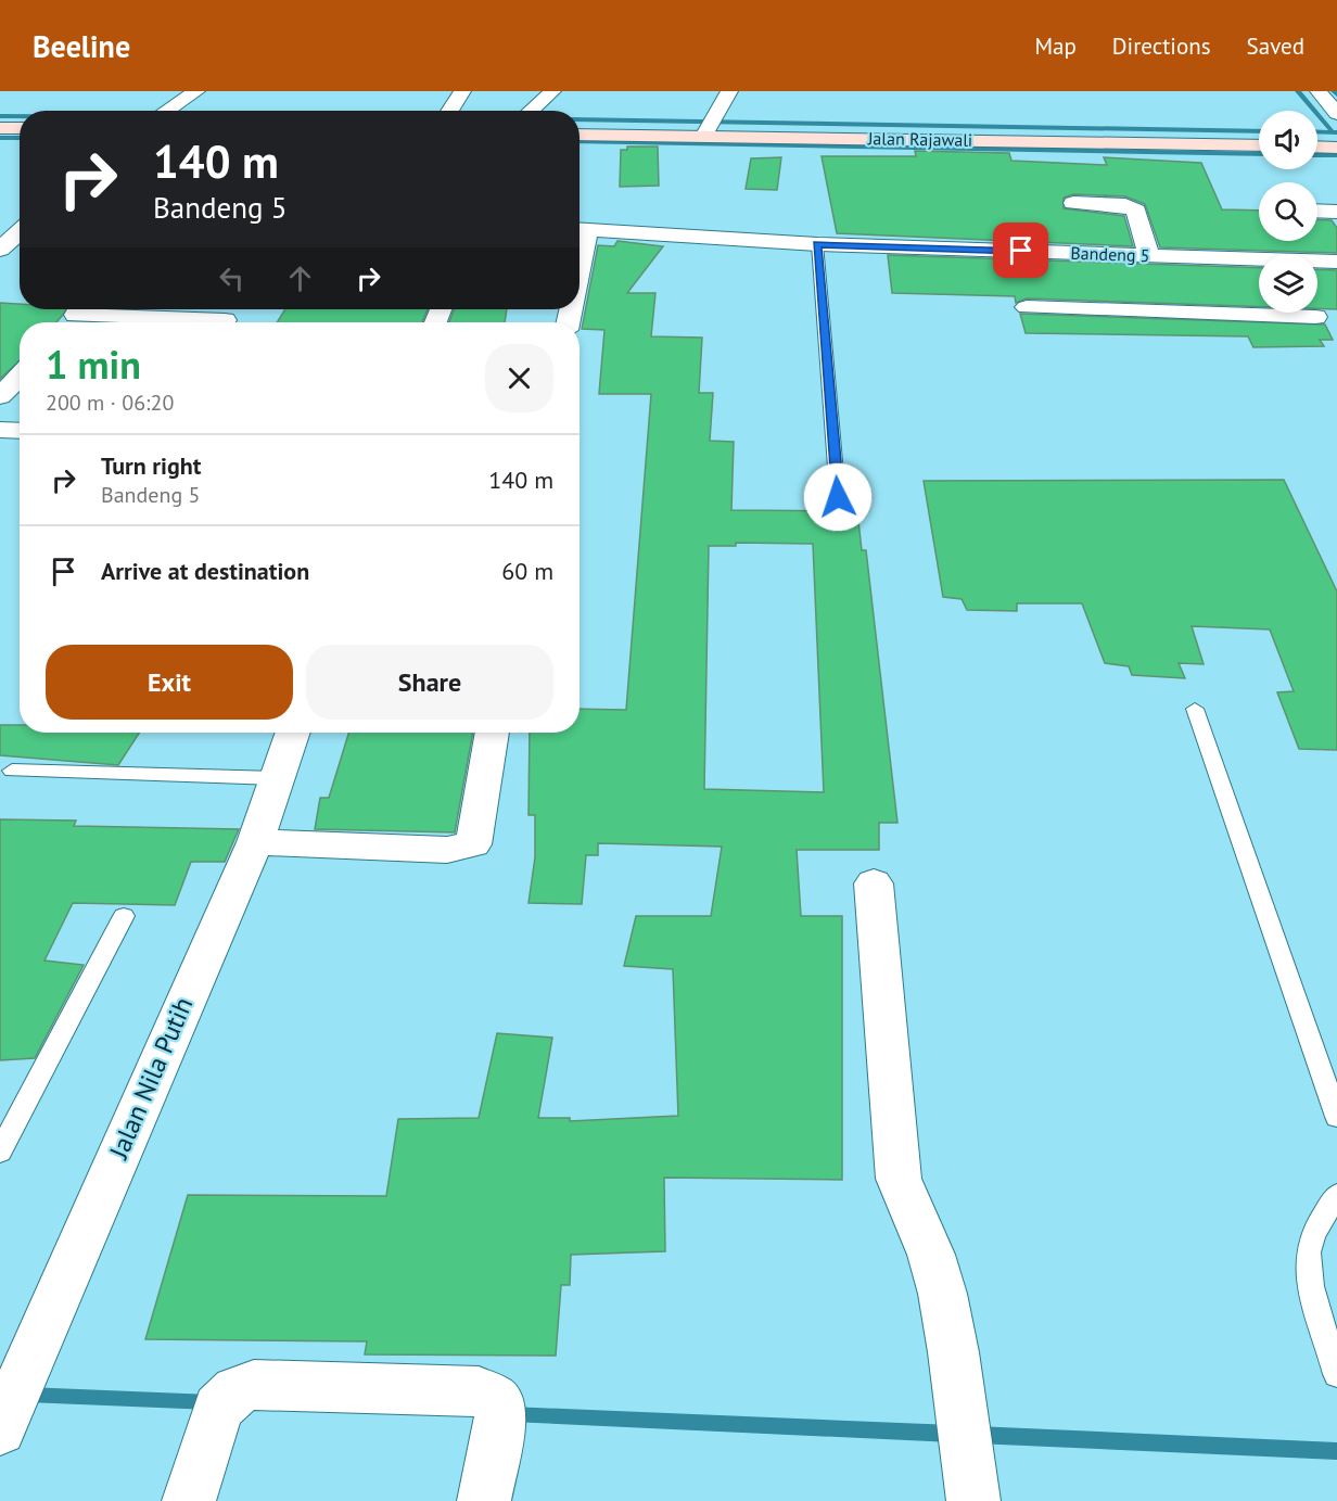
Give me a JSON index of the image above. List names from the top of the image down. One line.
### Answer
{"streets":{"main road":["Jalan Rajawali"],"street":["Bandeng 5","Jalan Nila Putih"]},"page":{"header":"Beeline","nav":["Map","Directions","Saved"],"turn":["140 m","Bandeng 5"],"heading":["1 min","200 m · 06:20"],"list":[{"name":"Turn right","note":"Bandeng 5","value":"140 m"},{"name":"Arrive at destination","value":"60 m"}],"buttons":["Exit","Share"]}}
